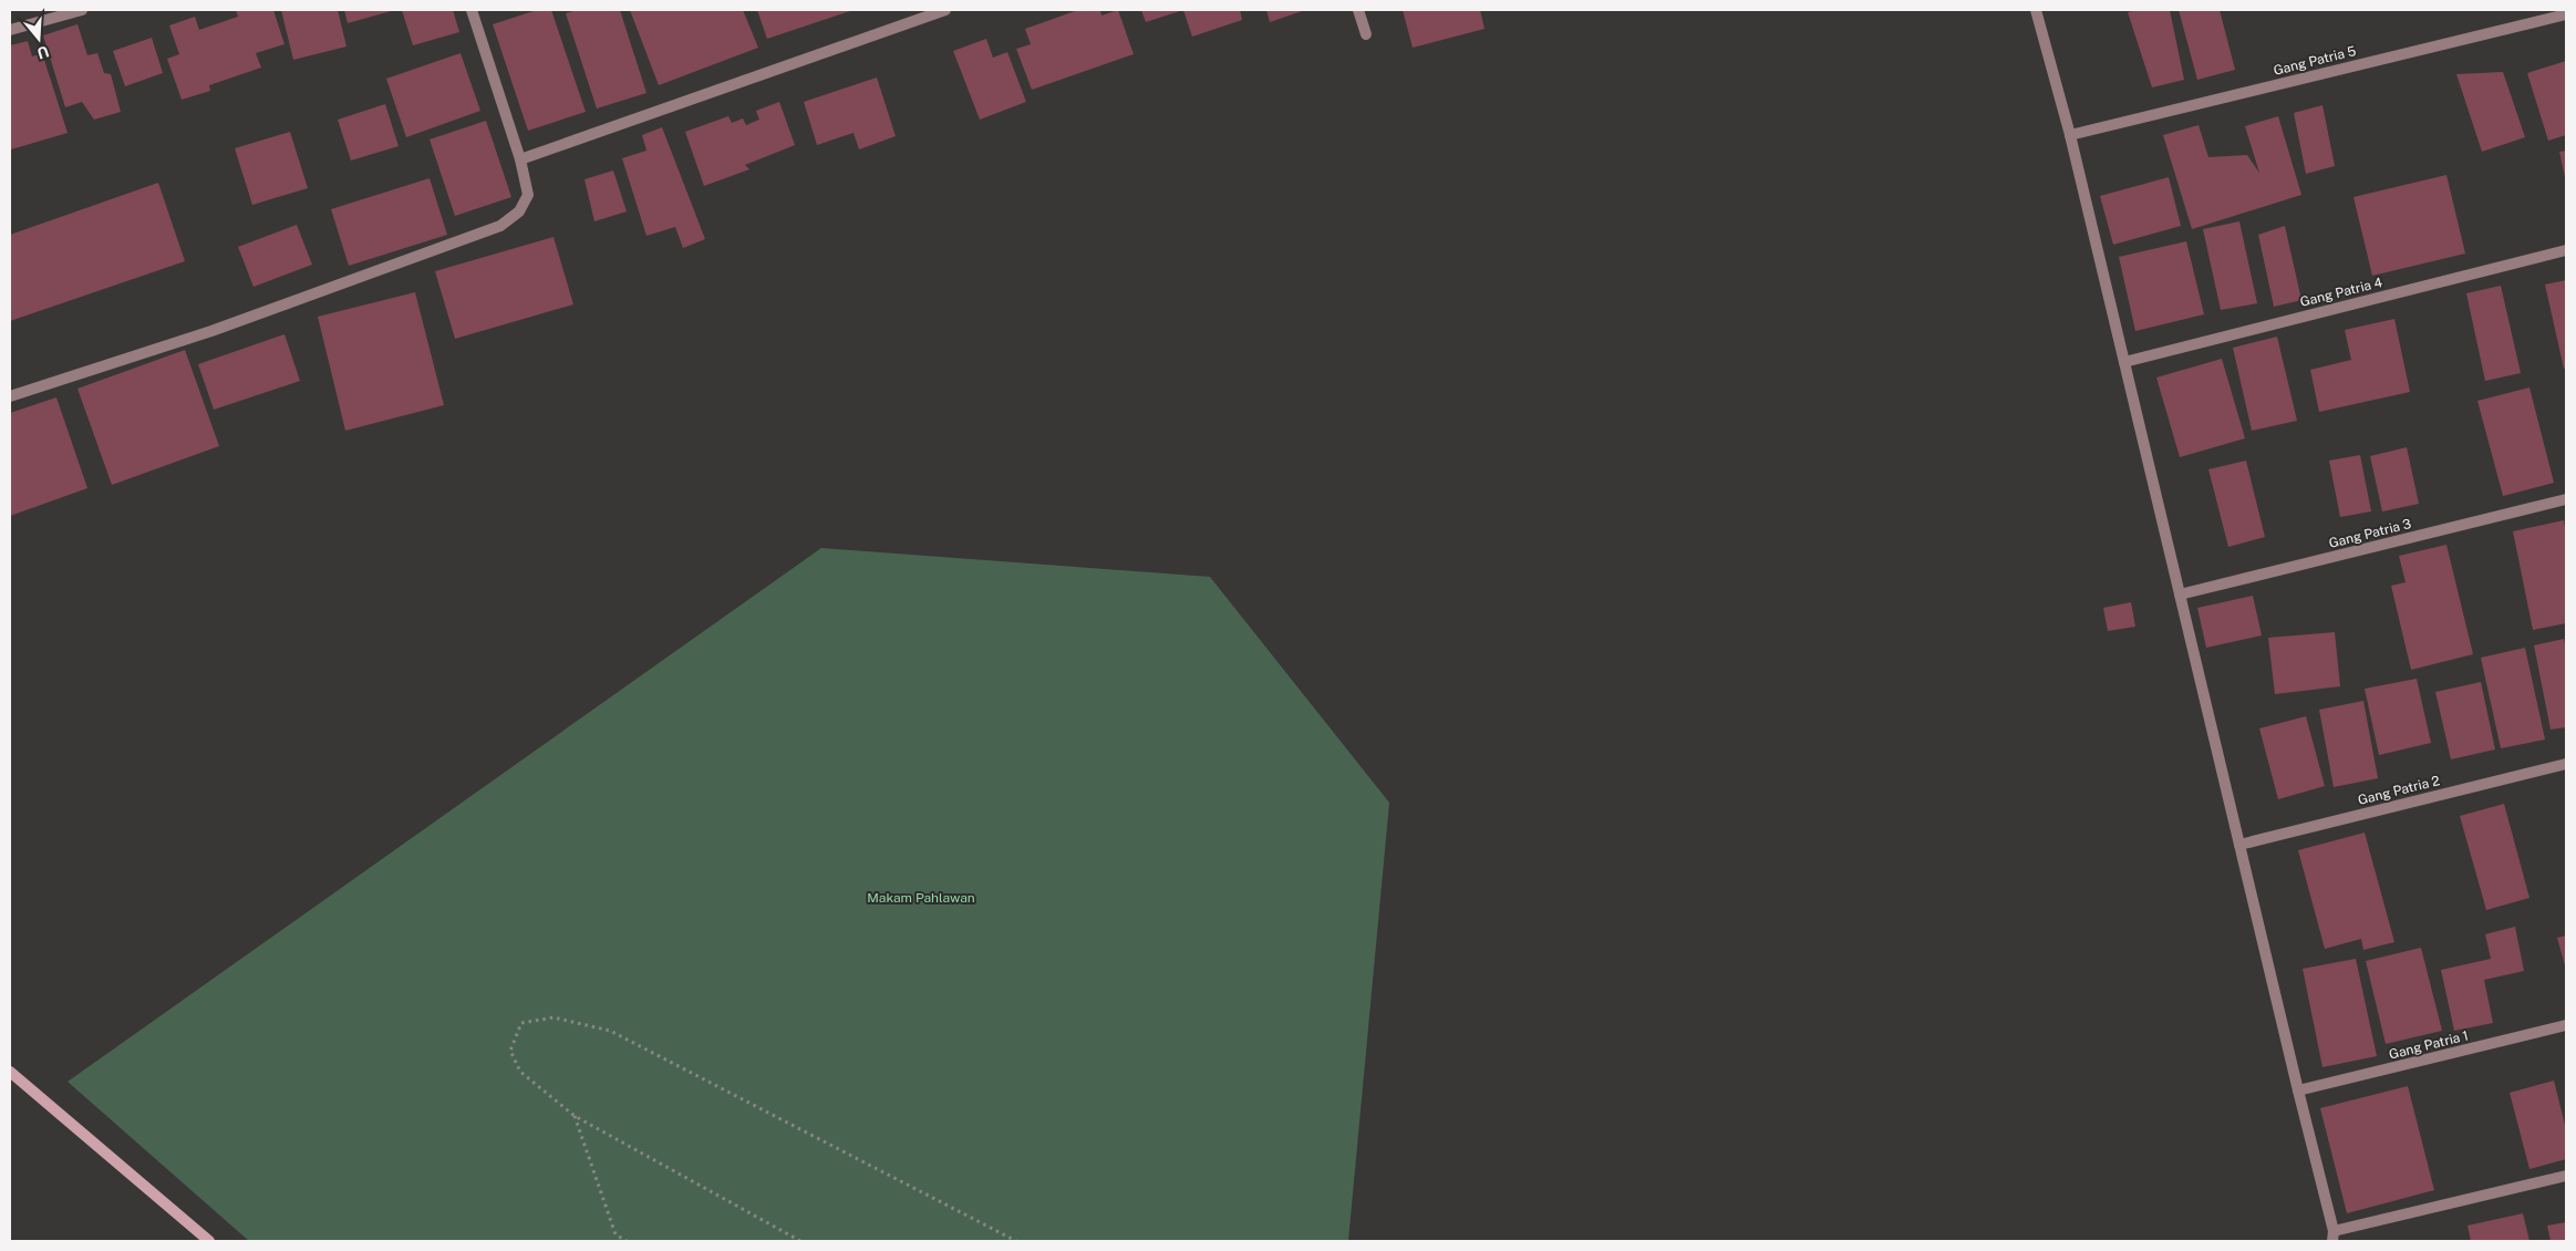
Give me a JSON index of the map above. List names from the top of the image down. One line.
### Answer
{"streets":{"street":["Gang Patria 5","Gang Patria 4","Gang Patria 3","Gang Patria 2","Gang Patria 1"]},"parks":["Makam Pahlawan"],"north":"bottom"}
